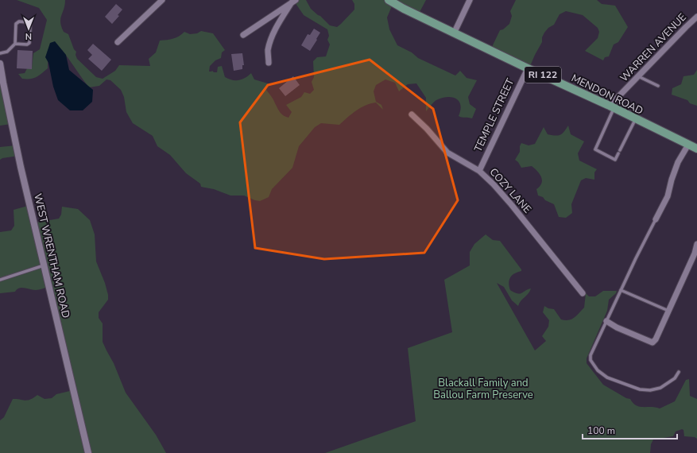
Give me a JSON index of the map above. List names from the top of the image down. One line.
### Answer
{"streets":{"main road":["RI 122","MENDON ROAD"],"street":["WARREN AVENUE","TEMPLE STREET","COZY LANE","WEST WRENTHAM ROAD"]},"crossings":[["WARREN AVENUE","MENDON ROAD"],["MENDON ROAD","TEMPLE STREET"],["TEMPLE STREET","COZY LANE"]],"parks":["Blackall Family and Ballou Farm Preserve"],"scale_bar":"100 m","north":"bottom"}
